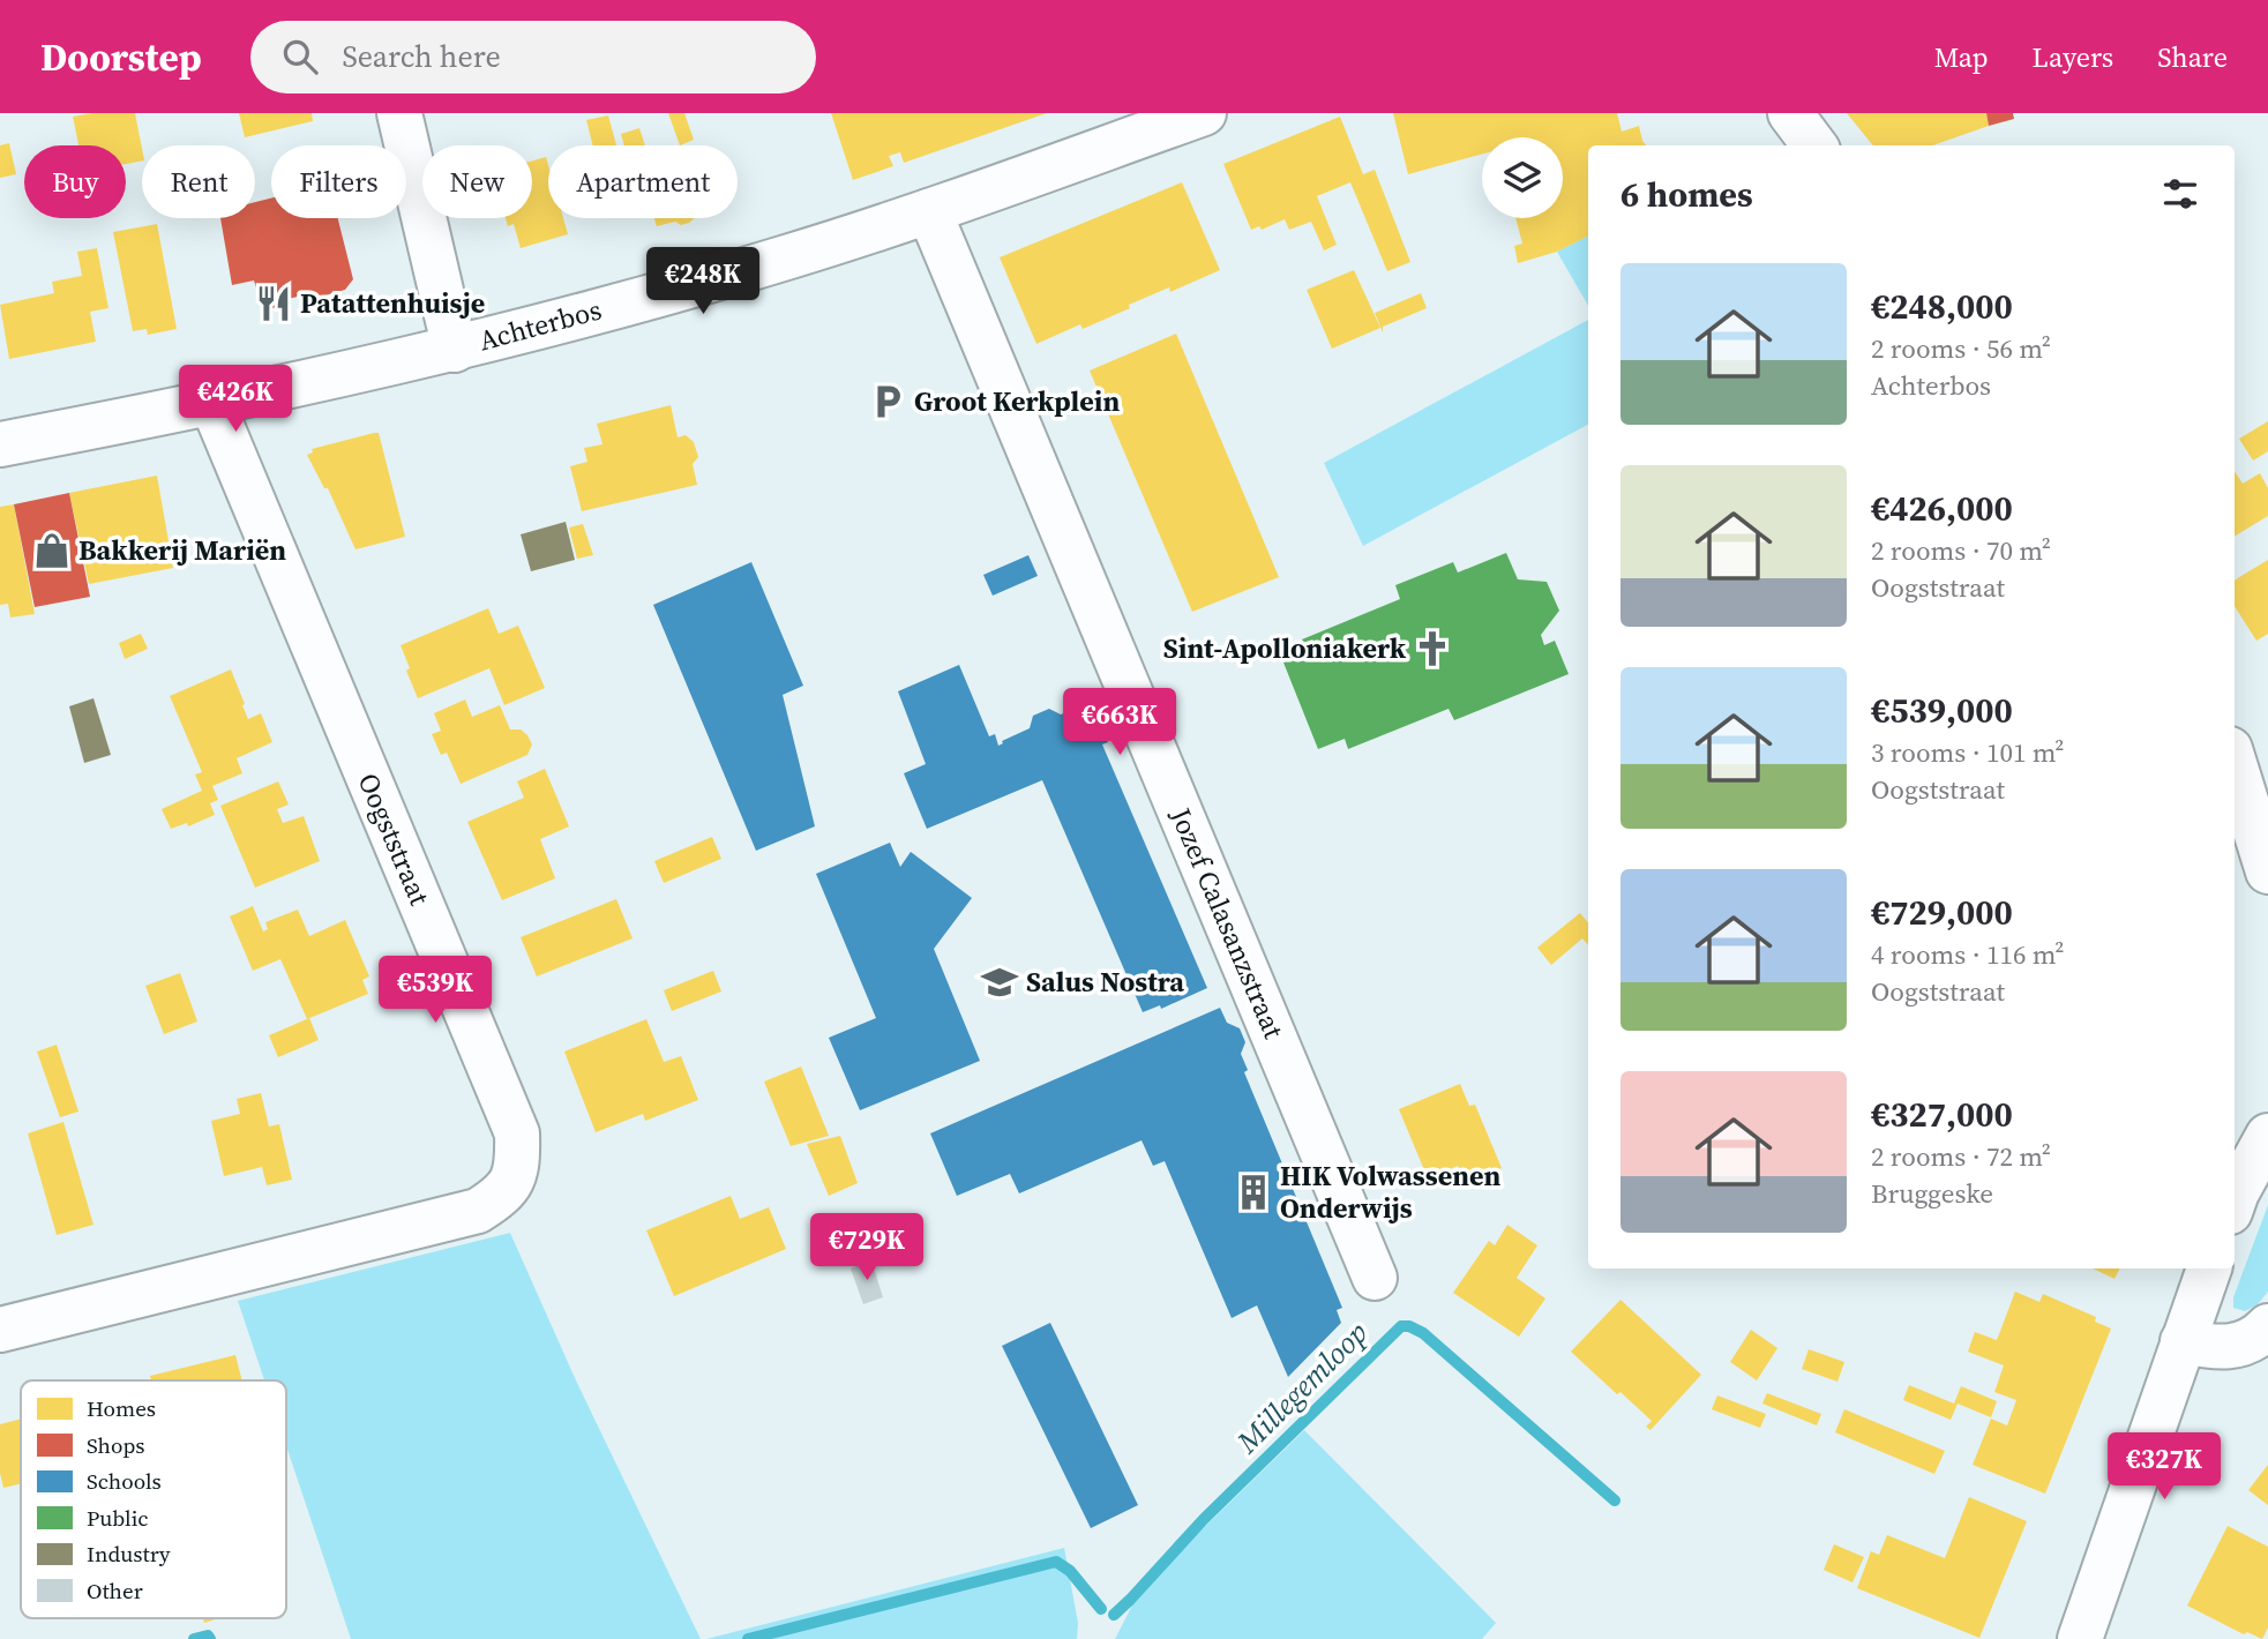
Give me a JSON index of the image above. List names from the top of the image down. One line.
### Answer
{"streets":{"street":["Achterbos","Oogststraat","Jozef Calasanzstraat"]},"crossings":[["Achterbos","Oogststraat"],["Achterbos","Jozef Calasanzstraat"]],"water":["Millegemloop"],"places":{"restaurant":["Patattenhuisje"],"parking":["Groot Kerkplein"],"shop":["Bakkerij Mariën"],"church":["Sint-Apolloniakerk"],"school or university":["Salus Nostra"],"building":["HIK Volwassenen Onderwijs"]},"legend":["Homes","Shops","Schools","Public","Industry","Other"],"page":{"header":"Doorstep","search":"Search here","nav":["Map","Layers","Share"],"chip":["Buy","Rent","Filters","New","Apartment"],"heading":"6 homes","list":[{"name":"€248,000","note":"2 rooms · 56 m² · Achterbos"},{"name":"€426,000","note":"2 rooms · 70 m² · Oogststraat"},{"name":"€539,000","note":"3 rooms · 101 m² · Oogststraat"},{"name":"€729,000","note":"4 rooms · 116 m² · Oogststraat"},{"name":"€327,000","note":"2 rooms · 72 m² · Bruggeske"}],"price":["€248K","€426K","€663K","€539K","€729K","€327K"]}}
